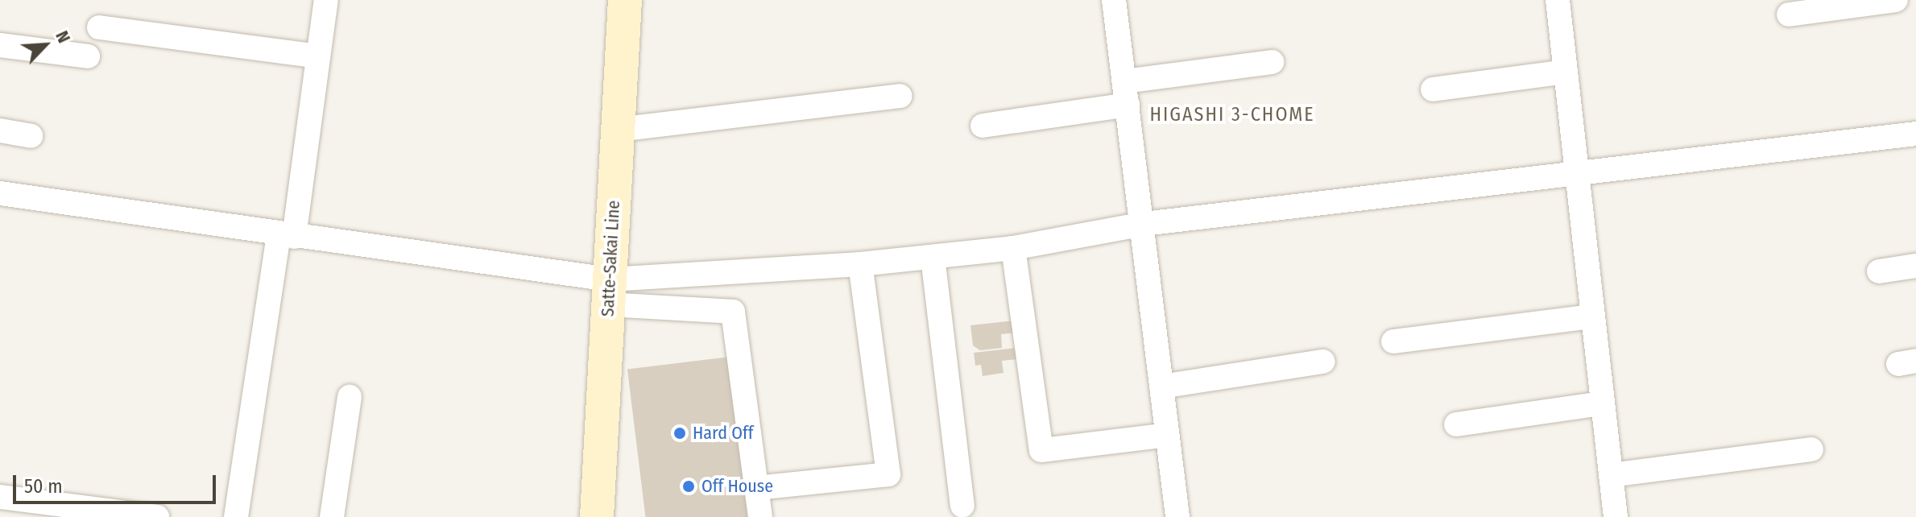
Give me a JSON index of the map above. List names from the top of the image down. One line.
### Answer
{"streets":{"main road":["Satte-Sakai Line"]},"districts":["HIGASHI 3-CHOME"],"places":["Hard Off","Off House"],"scale_bar":"50 m","north":"top right"}
